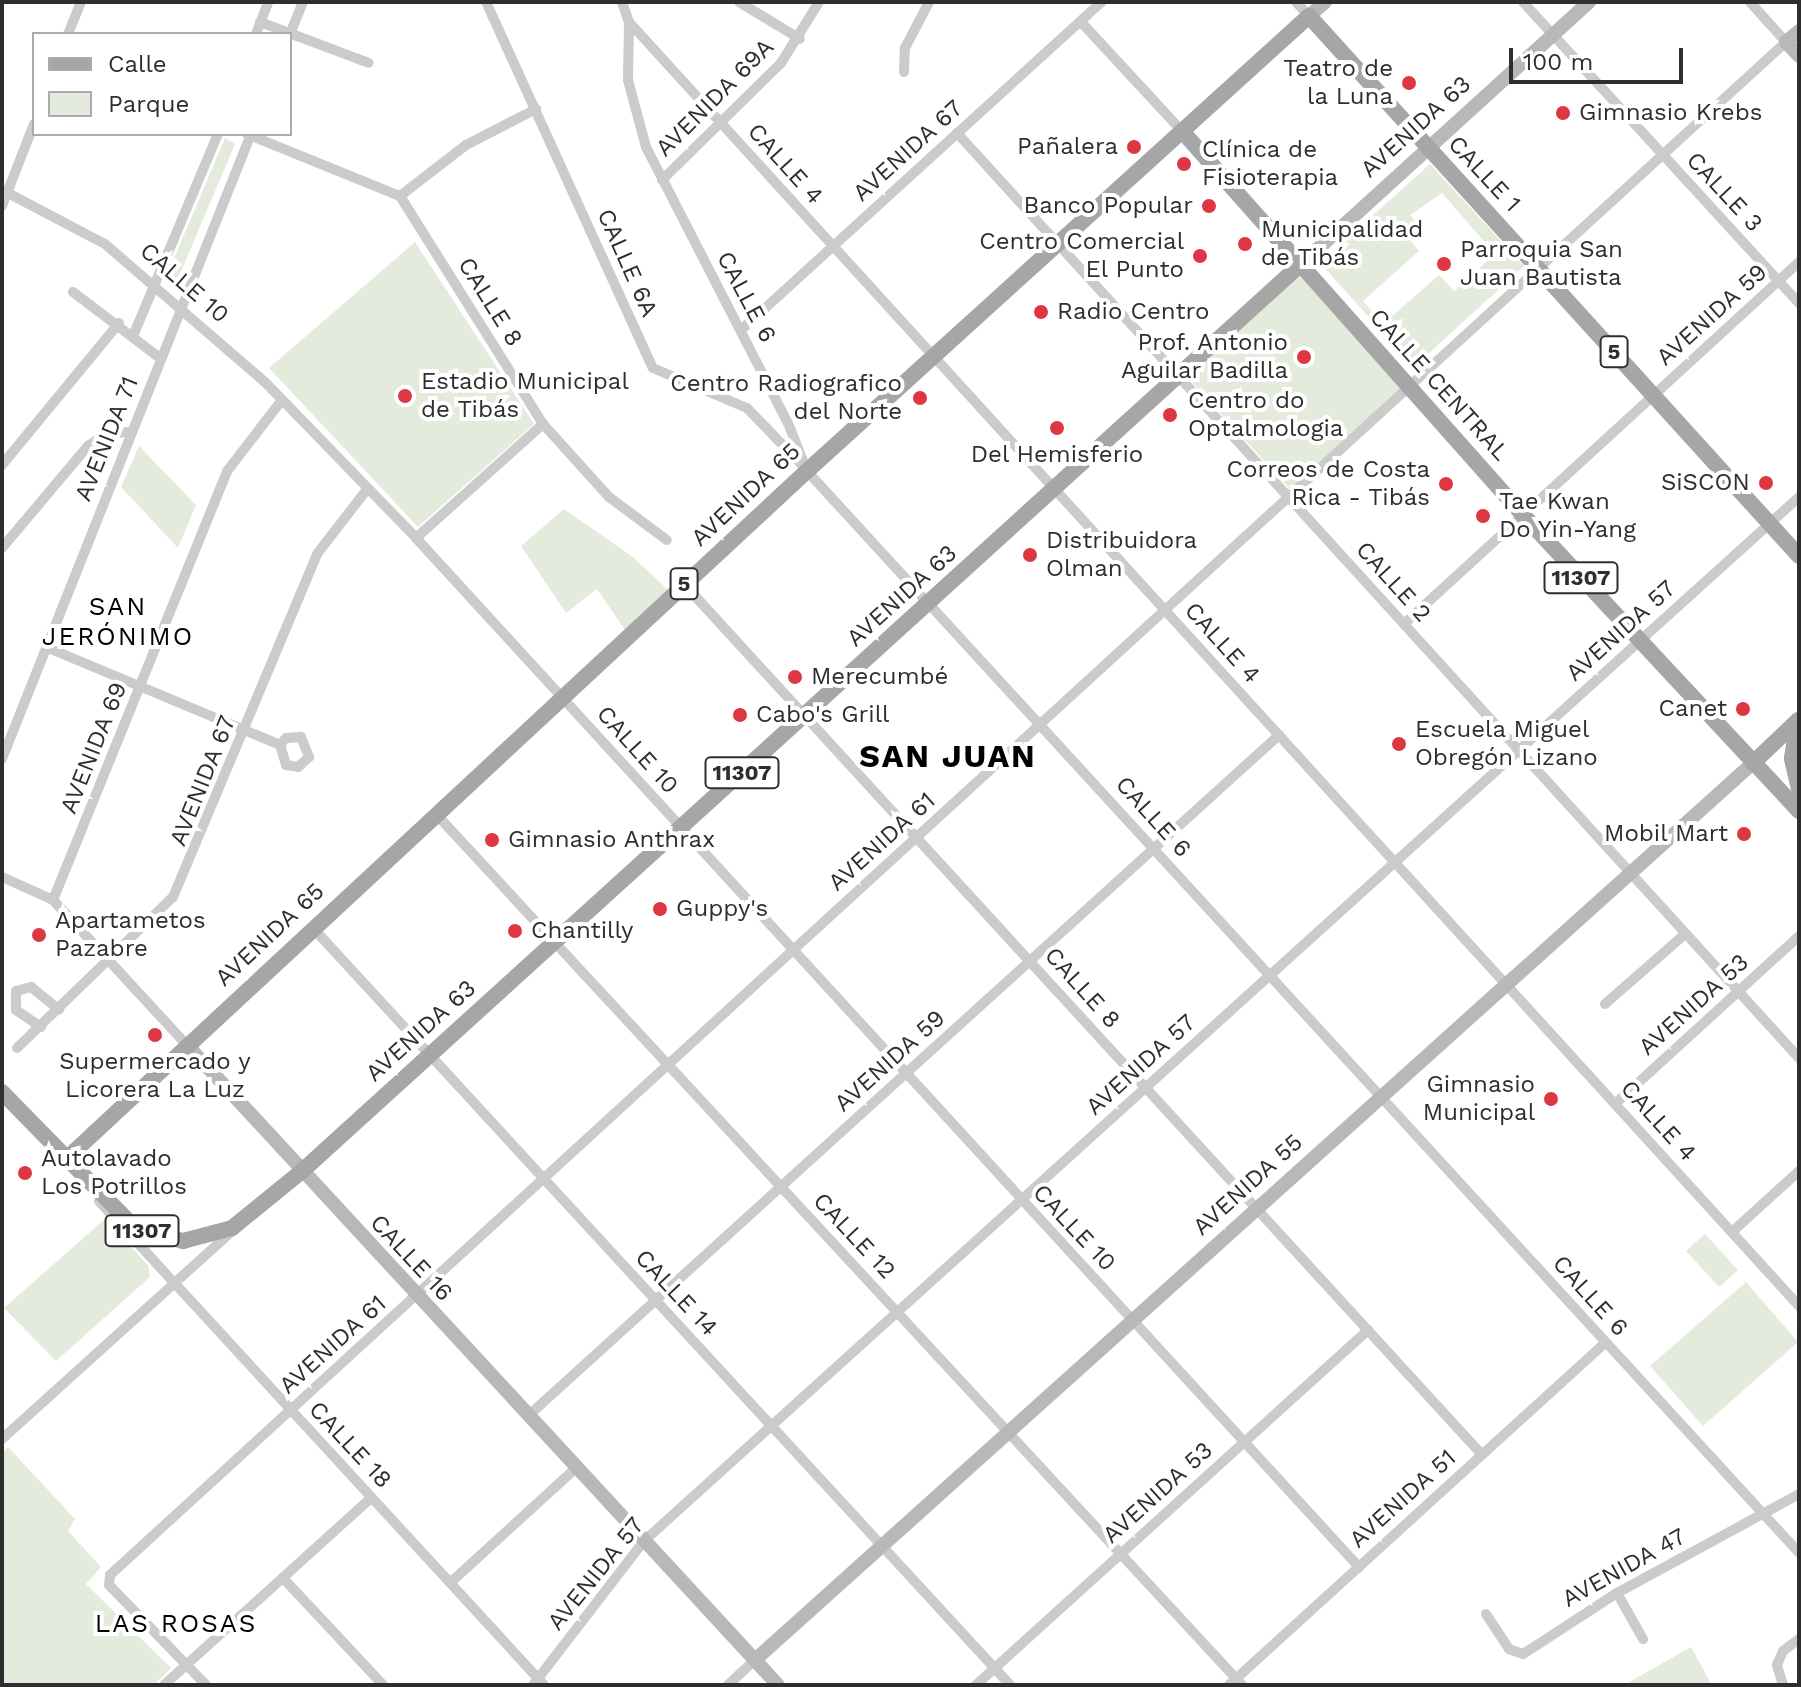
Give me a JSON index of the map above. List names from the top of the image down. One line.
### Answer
{"streets":{"main road":["AVENIDA 63","CALLE 1","5","CALLE CENTRAL","AVENIDA 65","11307","AVENIDA 55"],"street":["AVENIDA 69A","AVENIDA 67","CALLE 4","CALLE 3","CALLE 6A","CALLE 10","CALLE 6","CALLE 8","AVENIDA 59","AVENIDA 71","CALLE 2","AVENIDA 57","AVENIDA 69","AVENIDA 61","AVENIDA 53","CALLE 12","CALLE 16","CALLE 14","CALLE 18","AVENIDA 51","AVENIDA 47"]},"crossings":[["AVENIDA 69A","CALLE 4"],["AVENIDA 69A","CALLE 6"],["AVENIDA 63","CALLE 4"],["AVENIDA 63","CALLE 1"],["AVENIDA 63","CALLE 3"],["AVENIDA 63","CALLE 10"],["AVENIDA 63","CALLE 6"],["AVENIDA 63","CALLE 8"],["AVENIDA 63","CALLE CENTRAL"],["AVENIDA 63","AVENIDA 65"],["AVENIDA 63","CALLE 2"],["AVENIDA 63","CALLE 12"],["AVENIDA 63","CALLE 16"],["AVENIDA 63","CALLE 14"],["AVENIDA 63","CALLE 18"],["AVENIDA 67","CALLE 4"],["AVENIDA 67","CALLE 10"],["AVENIDA 67","CALLE 6"],["AVENIDA 67","CALLE CENTRAL"],["AVENIDA 67","CALLE 2"],["AVENIDA 67","CALLE 16"],["CALLE 4","CALLE 6"],["CALLE 4","AVENIDA 59"],["CALLE 4","AVENIDA 65"],["CALLE 4","AVENIDA 57"],["CALLE 4","AVENIDA 61"],["CALLE 4","AVENIDA 53"],["CALLE 4","AVENIDA 55"],["CALLE 1","AVENIDA 59"],["CALLE 1","AVENIDA 65"],["CALLE 1","AVENIDA 57"],["CALLE 1","AVENIDA 61"],["CALLE 3","AVENIDA 59"],["CALLE 3","AVENIDA 61"],["CALLE 6A","CALLE 6"],["CALLE 6A","AVENIDA 65"],["CALLE 10","AVENIDA 59"],["CALLE 10","AVENIDA 71"],["CALLE 10","AVENIDA 65"],["CALLE 10","AVENIDA 57"],["CALLE 10","AVENIDA 69"],["CALLE 10","AVENIDA 61"],["CALLE 10","AVENIDA 53"],["CALLE 10","AVENIDA 55"],["CALLE 10","AVENIDA 51"],["CALLE 6","AVENIDA 59"],["CALLE 6","AVENIDA 65"],["CALLE 6","AVENIDA 57"],["CALLE 6","AVENIDA 61"],["CALLE 6","AVENIDA 55"],["CALLE 6","AVENIDA 51"],["CALLE 6","AVENIDA 47"],["CALLE 8","AVENIDA 59"],["CALLE 8","AVENIDA 65"],["CALLE 8","AVENIDA 57"],["CALLE 8","AVENIDA 61"],["CALLE 8","AVENIDA 53"],["CALLE 8","AVENIDA 55"],["CALLE 8","AVENIDA 51"],["AVENIDA 59","CALLE CENTRAL"],["AVENIDA 59","CALLE 2"],["AVENIDA 59","CALLE 12"],["AVENIDA 59","CALLE 16"],["AVENIDA 59","CALLE 14"],["CALLE CENTRAL","AVENIDA 65"],["CALLE CENTRAL","AVENIDA 57"],["CALLE CENTRAL","AVENIDA 61"],["CALLE CENTRAL","AVENIDA 55"],["AVENIDA 65","CALLE 2"],["AVENIDA 65","CALLE 12"],["AVENIDA 65","CALLE 16"],["AVENIDA 65","CALLE 14"],["AVENIDA 65","CALLE 18"],["CALLE 2","AVENIDA 57"],["CALLE 2","AVENIDA 61"],["CALLE 2","AVENIDA 53"],["CALLE 2","AVENIDA 55"],["AVENIDA 57","CALLE 12"],["AVENIDA 57","CALLE 16"],["AVENIDA 57","CALLE 14"],["AVENIDA 57","CALLE 18"],["AVENIDA 69","CALLE 16"],["AVENIDA 61","CALLE 12"],["AVENIDA 61","CALLE 16"],["AVENIDA 61","CALLE 14"],["AVENIDA 61","CALLE 18"],["AVENIDA 53","CALLE 12"],["AVENIDA 53","CALLE 14"],["AVENIDA 55","CALLE 12"],["AVENIDA 55","CALLE 16"],["AVENIDA 55","CALLE 14"],["CALLE 12","AVENIDA 51"]],"districts":["SAN JERÓNIMO","SAN JUAN","LAS ROSAS"],"places":["Teatro de la Luna","Gimnasio Krebs","Pañalera","Clínica de Fisioterapia","Banco Popular","Municipalidad de Tibás","Centro Comercial El Punto","Parroquia San Juan Bautista","Radio Centro","Prof. Antonio Aguilar Badilla","Estadio Municipal de Tibás","Centro Radiografico del Norte","Centro do Optalmologia","Del Hemisferio","SiSCON","Correos de Costa Rica - Tibás","Tae Kwan Do Yin-Yang","Distribuidora Olman","Merecumbé","Canet","Cabo's Grill","Escuela Miguel Obregón Lizano","Mobil Mart","Gimnasio Anthrax","Guppy's","Chantilly","Apartametos Pazabre","Supermercado y Licorera La Luz","Gimnasio Municipal","Autolavado Los Potrillos"],"legend":["Calle","Parque"],"scale_bar":"100 m"}
